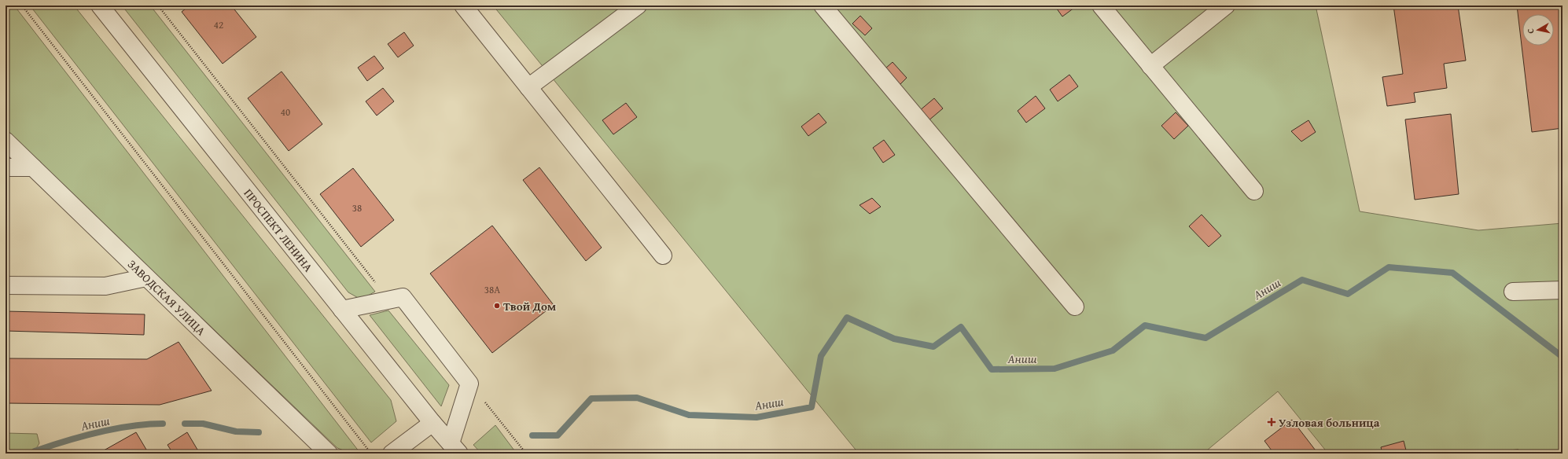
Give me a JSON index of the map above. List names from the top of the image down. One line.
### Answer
{"streets":{"street":["ПРОСПЕКТ ЛЕНИНА","ЗАВОДСКАЯ УЛИЦА"]},"water":["Аниш"],"places":{"other":["Твой Дом"],"health":["Узловая больница"]},"house_numbers":["42","40","38","38А"],"north":"left"}
